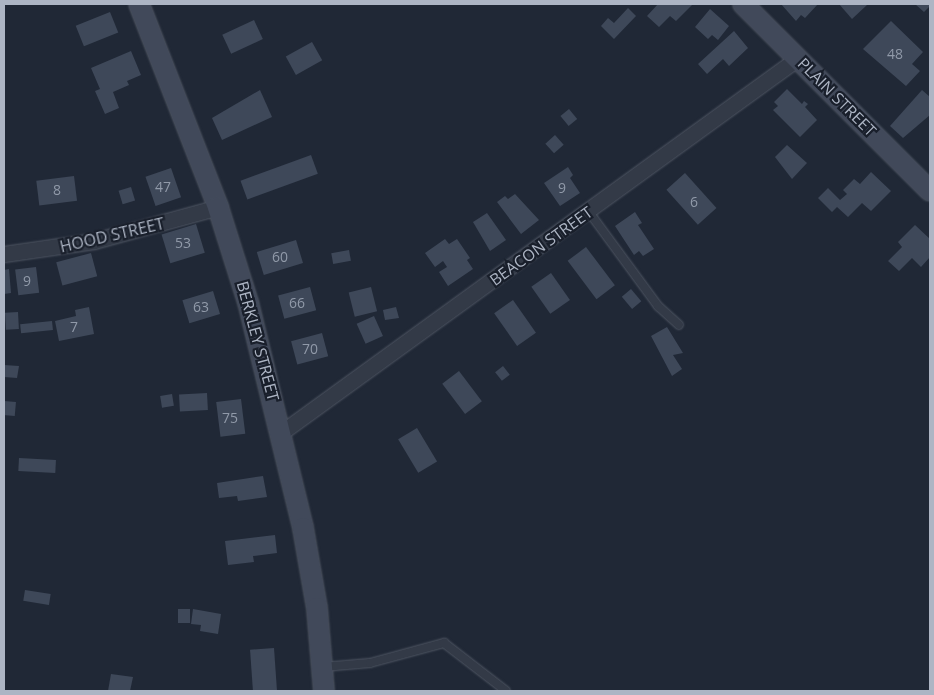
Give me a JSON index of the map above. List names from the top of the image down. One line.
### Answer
{"streets":{"main road":["PLAIN STREET","BERKLEY STREET"],"street":["HOOD STREET","BEACON STREET"]},"crossings":[["PLAIN STREET","BEACON STREET"],["HOOD STREET","BERKLEY STREET"],["BEACON STREET","BERKLEY STREET"]],"house_numbers":["48","47","9","8","6","53","60","9","66","63","7","70","75"]}
